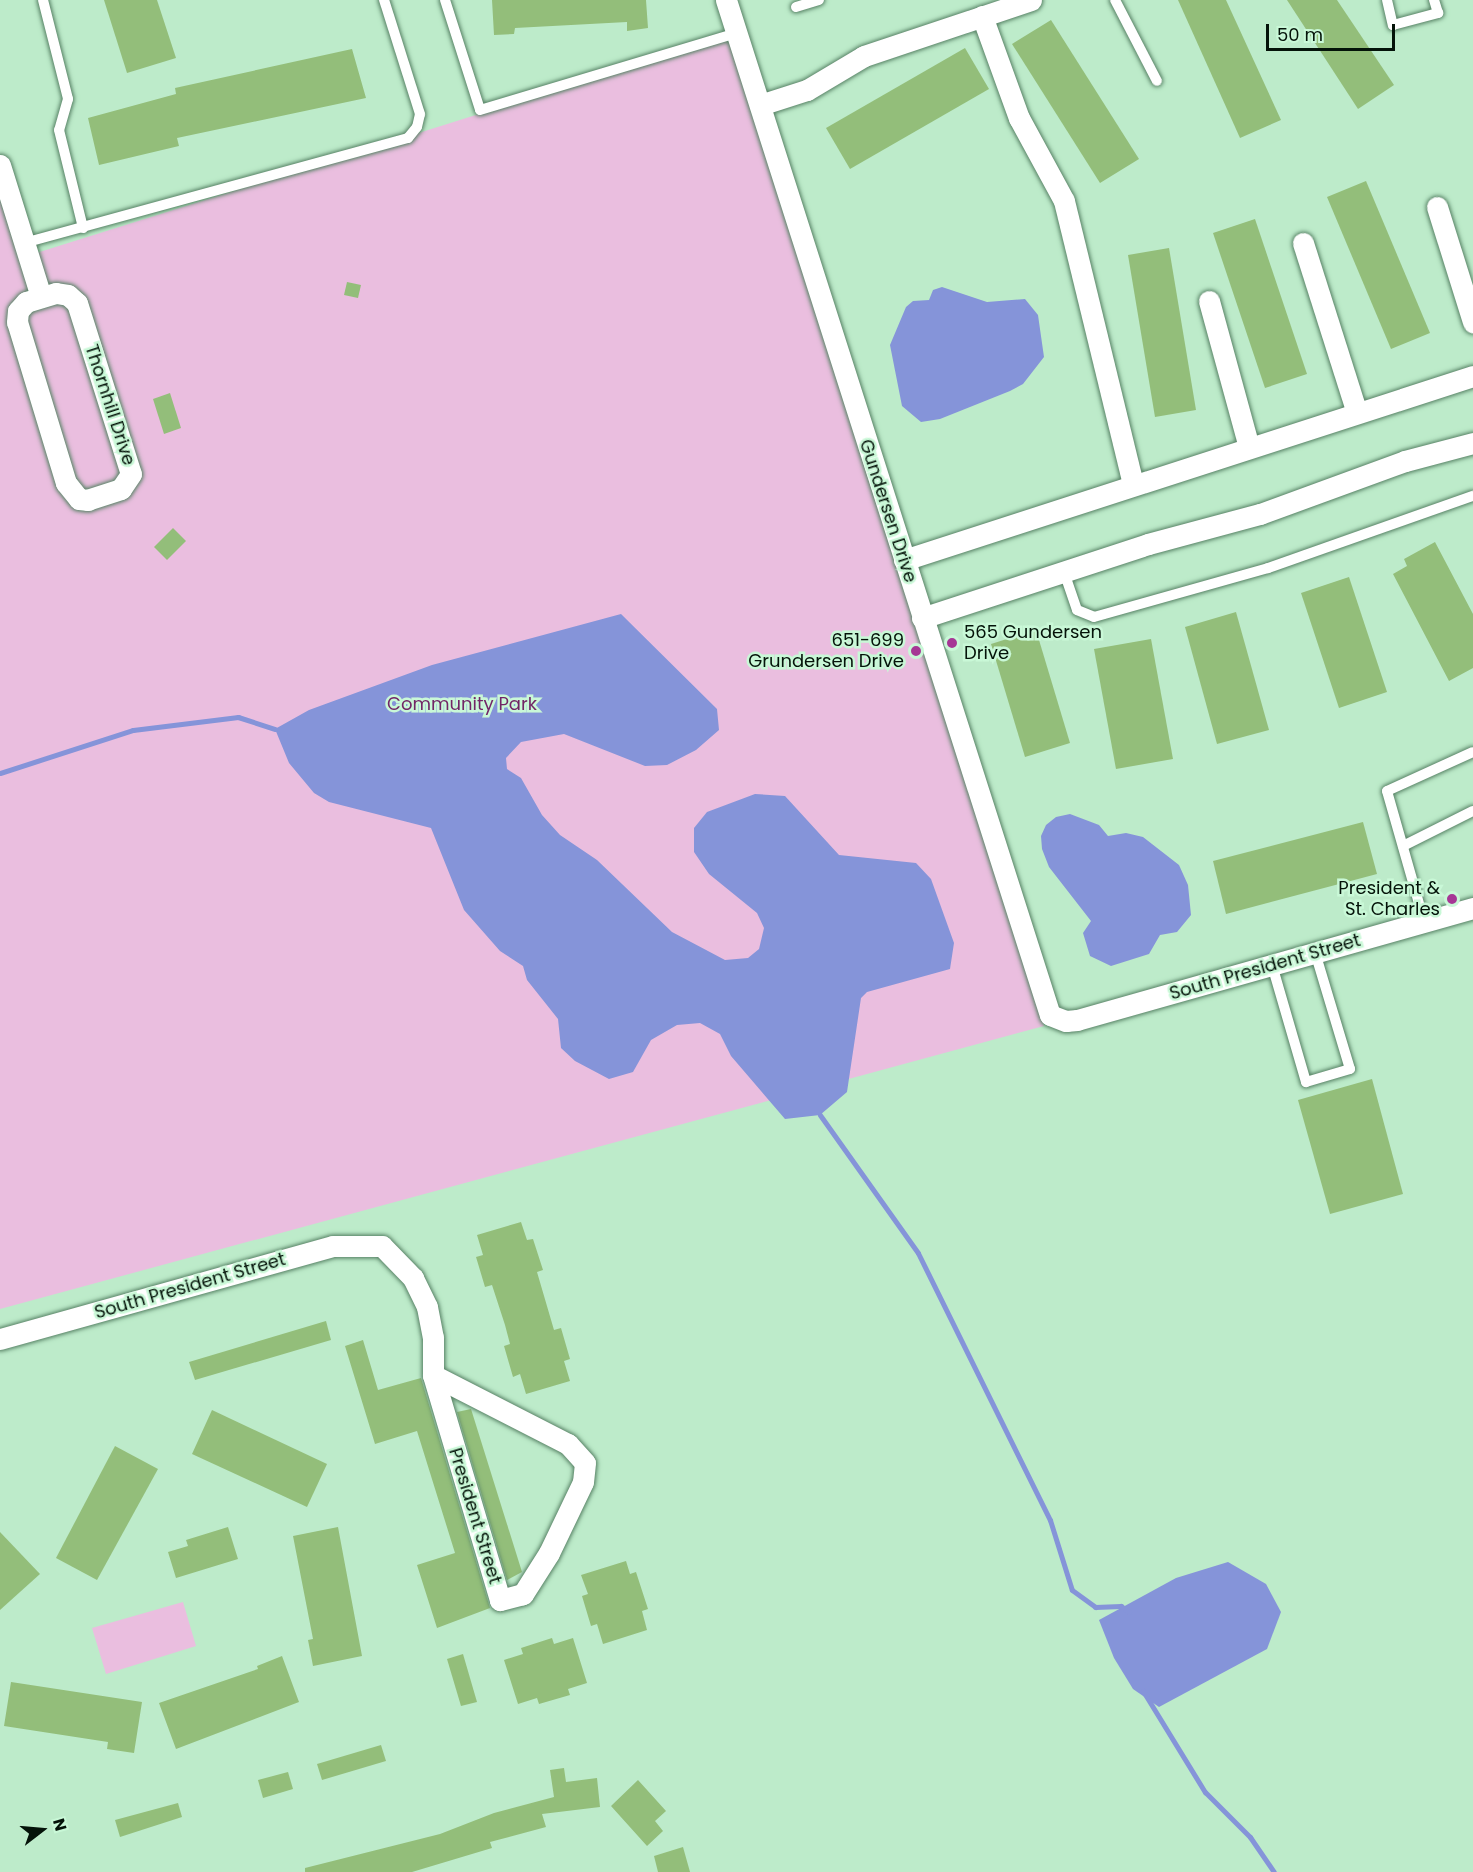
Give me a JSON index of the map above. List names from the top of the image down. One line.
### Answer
{"streets":{"street":["Thornhill Drive","Gundersen Drive","South President Street","President Street"]},"crossings":[["Gundersen Drive","South President Street"],["South President Street","President Street"]],"parks":["Community Park"],"places":["565 Gundersen Drive","651-699 Grundersen Drive","President & St. Charles"],"scale_bar":"50 m","north":"right"}
